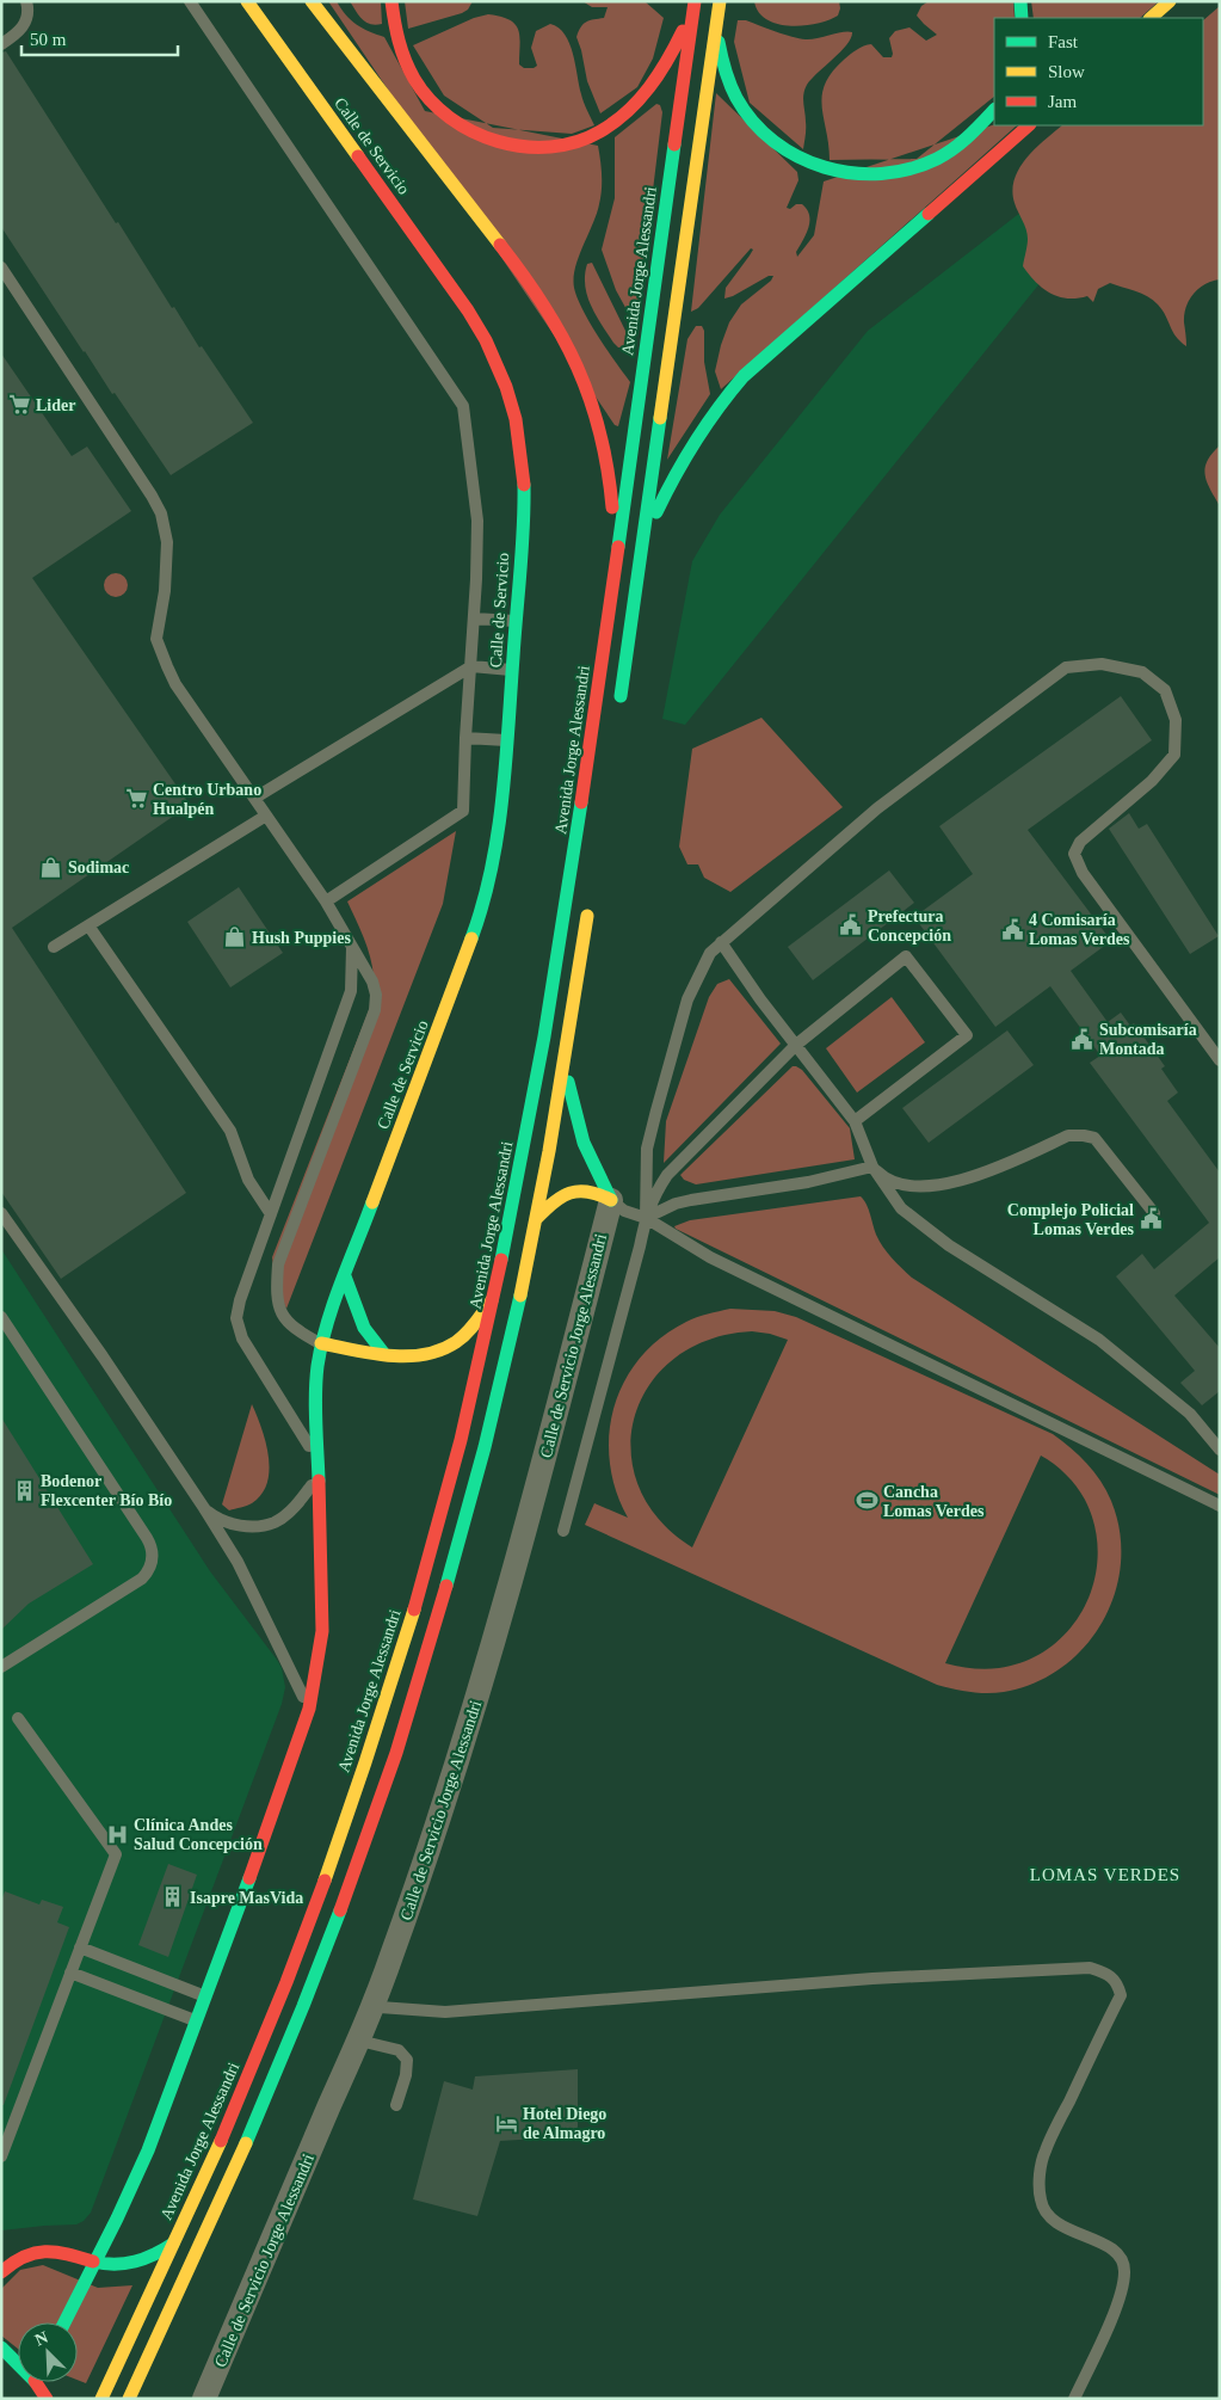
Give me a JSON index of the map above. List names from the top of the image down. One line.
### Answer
{"streets":{"main road":["Calle de Servicio","Avenida Jorge Alessandri"],"street":["Calle de Servicio Jorge Alessandri"]},"districts":["LOMAS VERDES"],"places":{"supermarket":["Lider","Centro Urbano Hualpén"],"shop":["Sodimac","Hush Puppies"],"public building":["Prefectura Concepción","4 Comisaría Lomas Verdes","Subcomisaría Montada","Complejo Policial Lomas Verdes"],"building":["Bodenor Flexcenter Bío Bío","Isapre MasVida"],"sports":["Cancha Lomas Verdes"],"hospital":["Clínica Andes Salud Concepción"],"hotel":["Hotel Diego de Almagro"]},"legend":["Fast","Slow","Jam"],"scale_bar":"50 m","north":"top left"}
